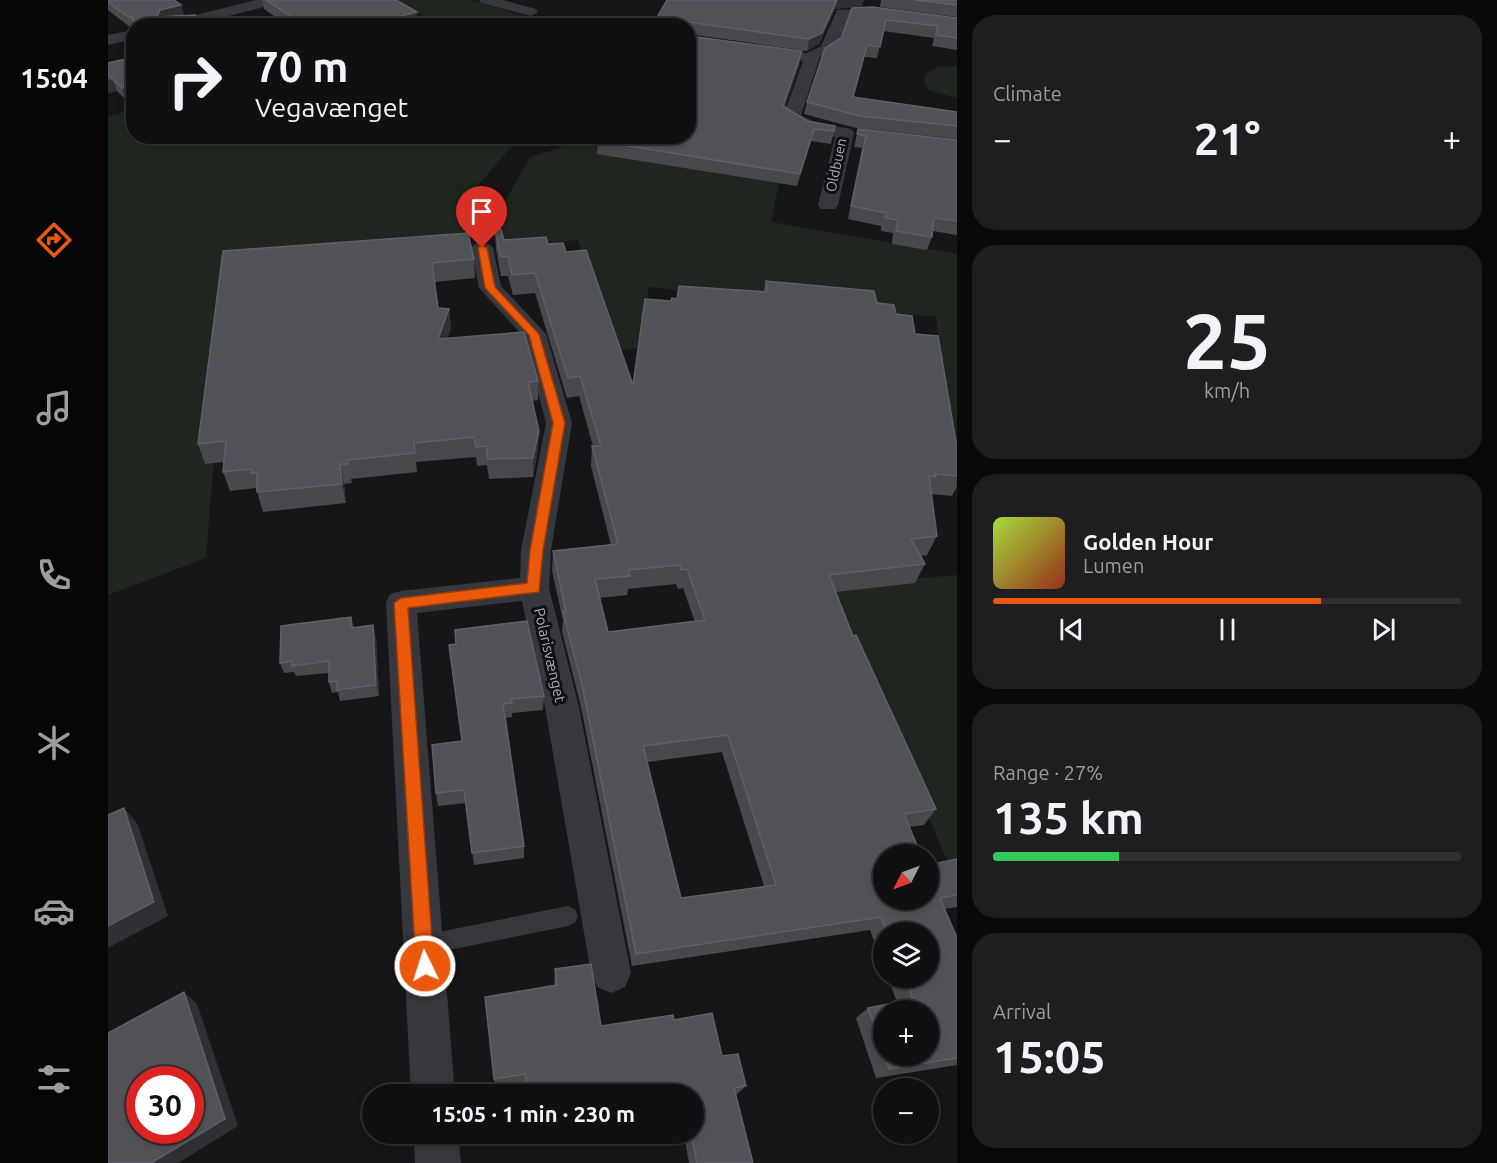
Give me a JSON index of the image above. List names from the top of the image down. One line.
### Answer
{"streets":{"street":["Oldbuen","Polarisvænget"]},"north":"bottom left","page":{"tabs":"15:04","tile":["Climate",["25","km/h"],["Range · 27%","135 km"],["Arrival","15:05"]],"turn":["70 m","Vegavænget"],"heat":["−","21°","+"],"song":["Golden Hour","Lumen"],"map_buttons":["+","−"],"limit":"30","trip":"15:05 · 1 min · 230 m"}}
